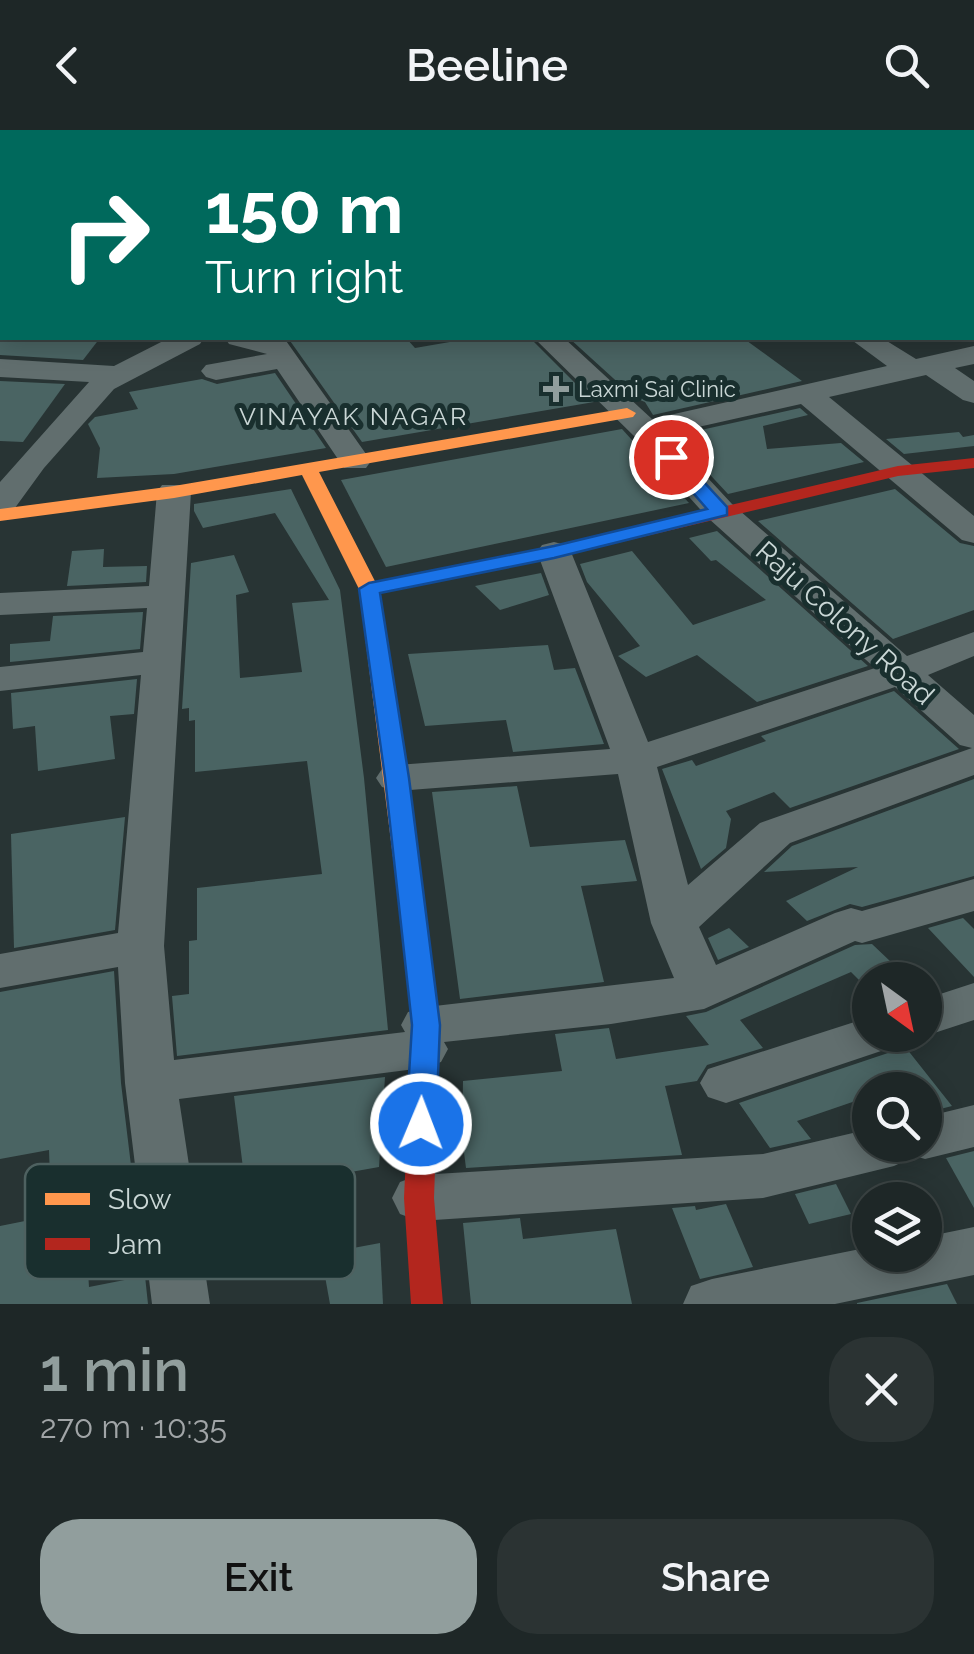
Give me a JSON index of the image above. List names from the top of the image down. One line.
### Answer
{"streets":{"street":["Raju Colony Road"]},"districts":["VINAYAK NAGAR"],"places":{"health":["Laxmi Sai Clinic"]},"legend":["Slow","Jam"],"north":"bottom right","page":{"header":"Beeline","turn":["150 m","Turn right"],"heading":["1 min","270 m · 10:35"],"buttons":["Exit","Share"]}}
